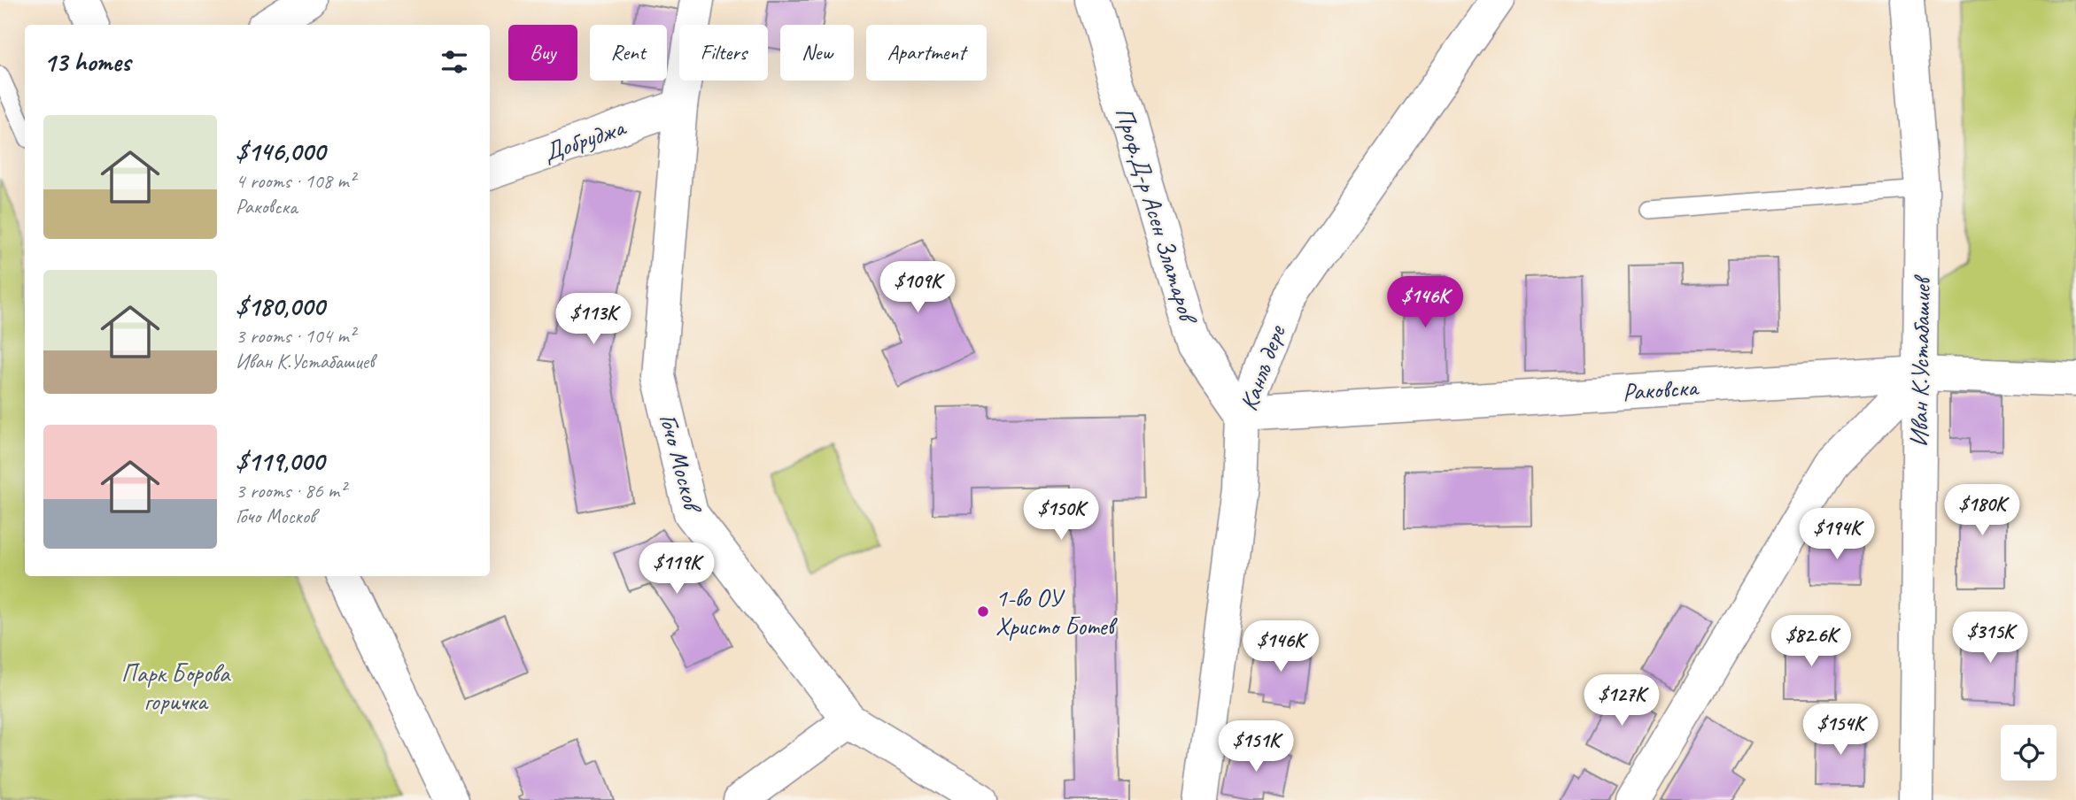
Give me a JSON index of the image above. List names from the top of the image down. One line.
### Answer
{"streets":{"street":["Добруджа","Проф.Д-р Асен Златаров","Иван К.Устабашиев","Канлъ дере","Раковска","Гочо Москов"]},"crossings":[["Добруджа","Гочо Москов"],["Проф.Д-р Асен Златаров","Канлъ дере"],["Проф.Д-р Асен Златаров","Раковска"],["Иван К.Устабашиев","Раковска"],["Канлъ дере","Раковска"]],"parks":["Парк Борова горичка"],"places":["1-во ОУ Христо Ботев"],"page":{"chip":["Buy","Rent","Filters","New","Apartment"],"heading":"13 homes","list":[{"name":"$146,000","note":"4 rooms · 108 m² · Раковска"},{"name":"$180,000","note":"3 rooms · 104 m² · Иван К.Устабашиев"},{"name":"$119,000","note":"3 rooms · 86 m² · Гочо Москов"}],"price":["$109K","$146K","$113K","$180K","$150K","$194K","$119K","$315K","$82.6K","$146K","$127K","$154K","$151K"]}}
